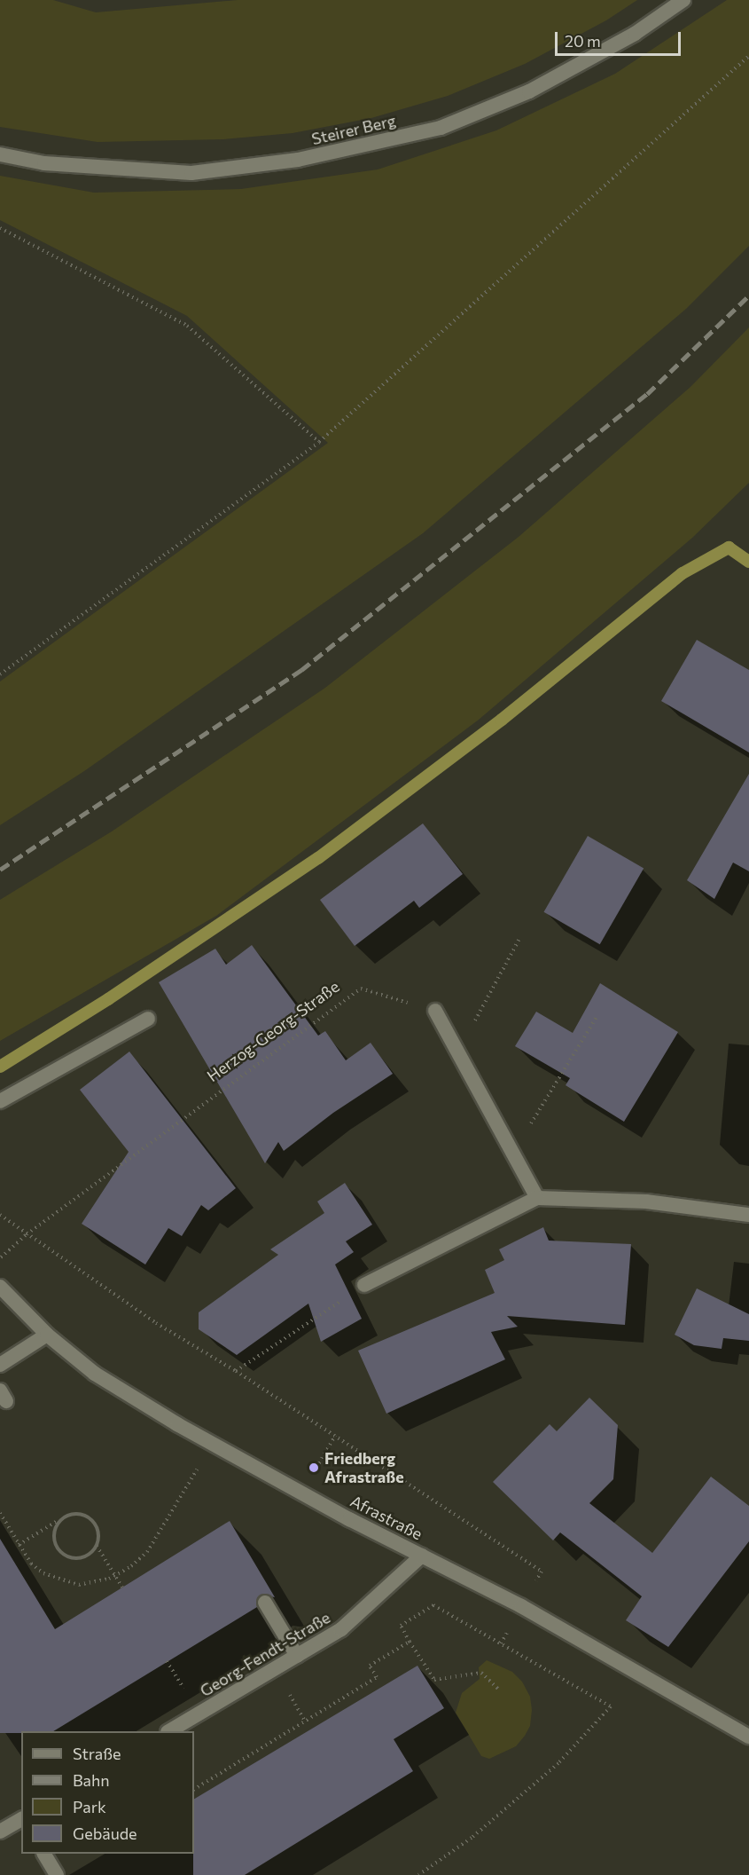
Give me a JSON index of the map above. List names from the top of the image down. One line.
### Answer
{"streets":{"street":["Steirer Berg","Afrastraße","Georg-Fendt-Straße"],"path":["Herzog-Georg-Straße"]},"crossings":[["Afrastraße","Georg-Fendt-Straße"]],"places":["Friedberg Afrastraße"],"legend":["Straße","Bahn","Park","Gebäude"],"scale_bar":"20 m"}
